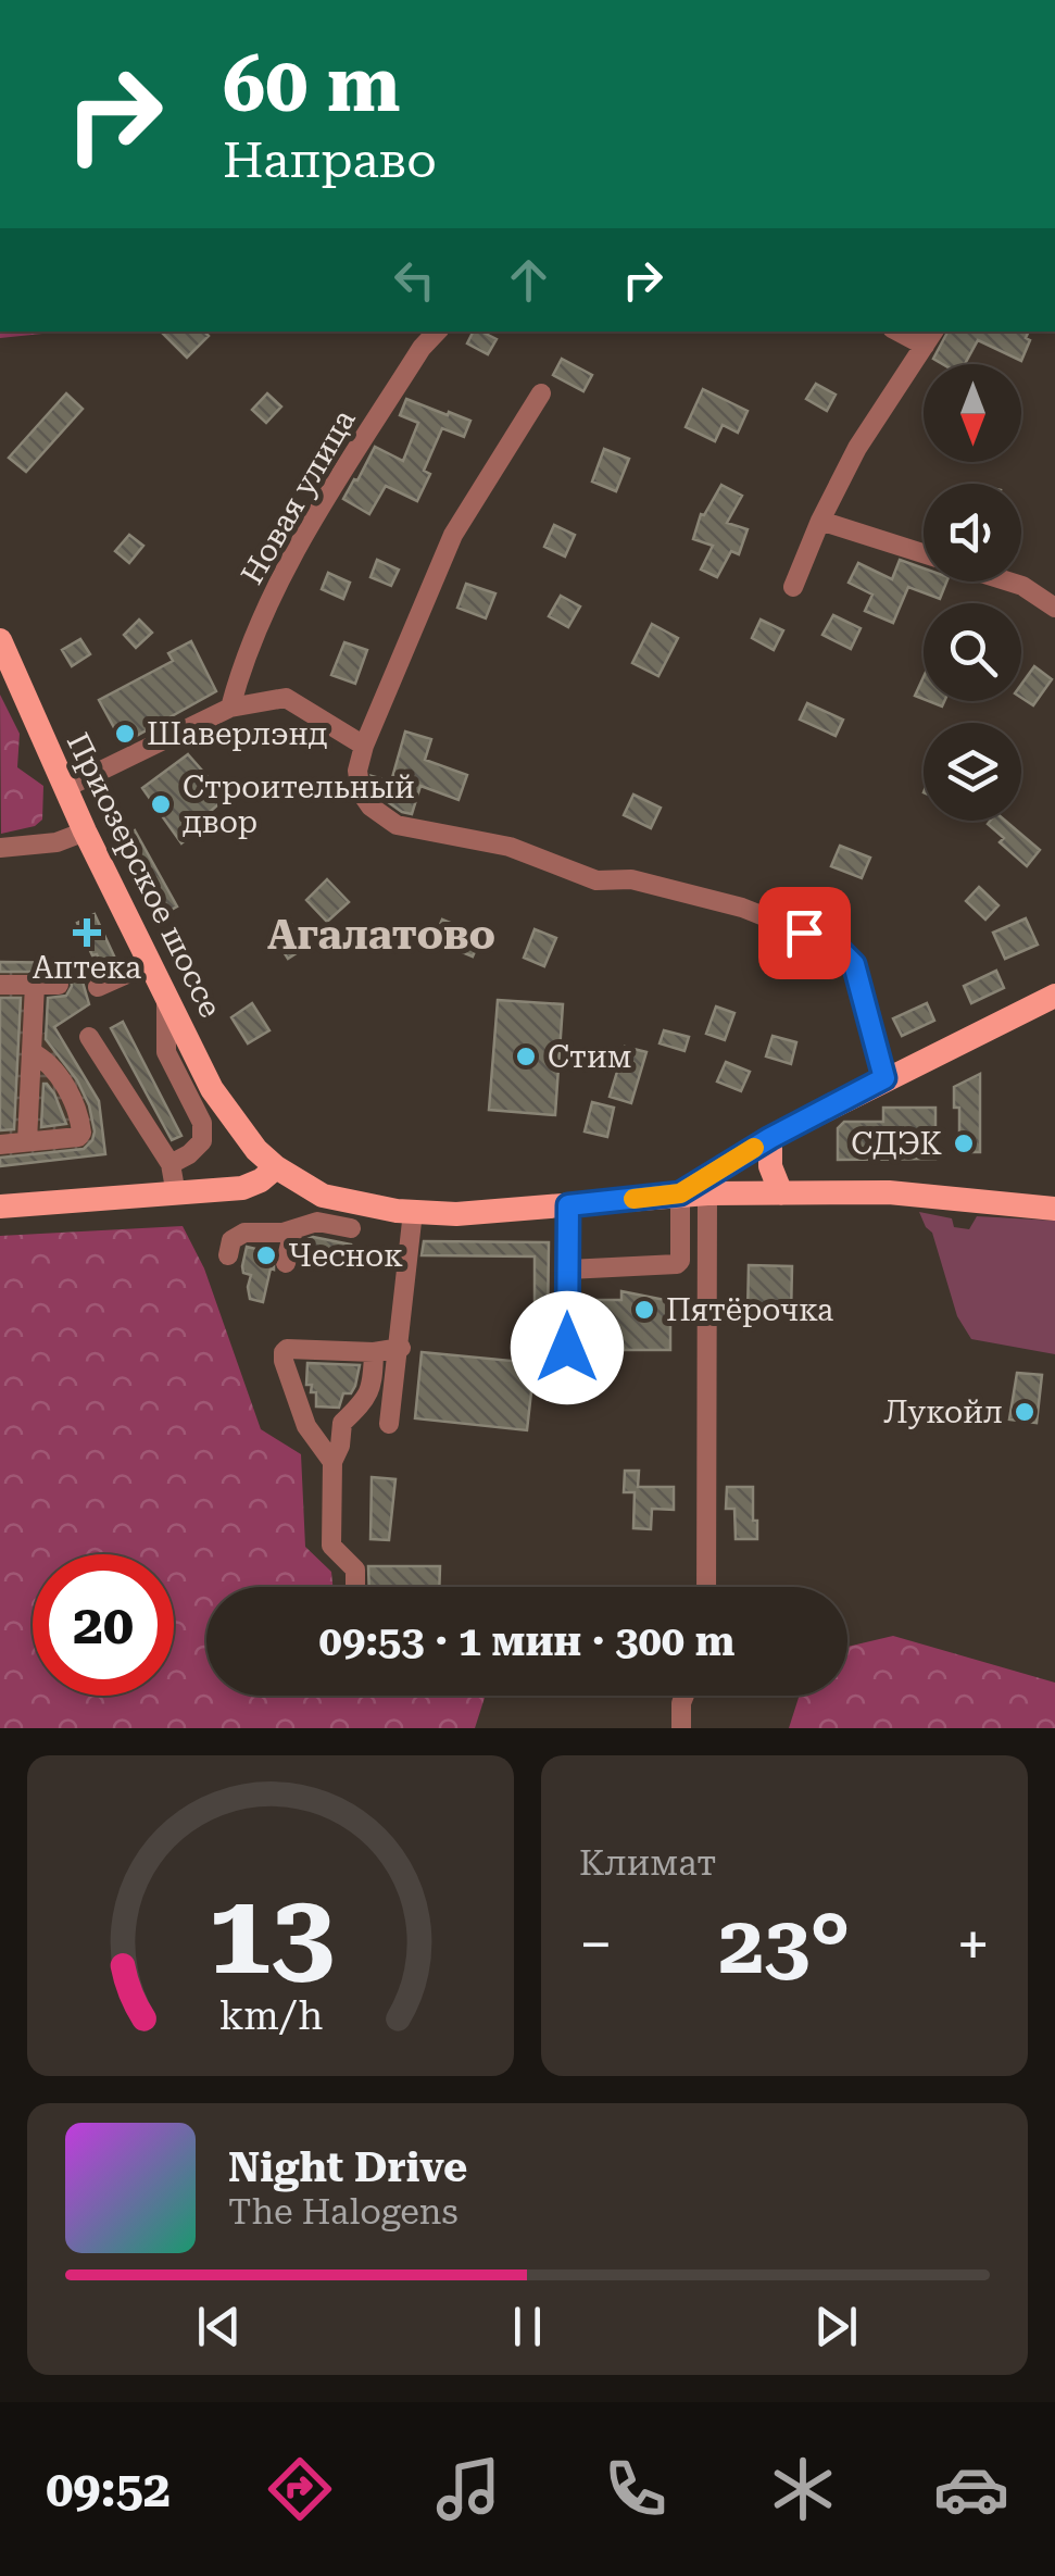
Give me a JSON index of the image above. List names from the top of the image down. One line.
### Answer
{"streets":{"main road":["Приозерское шоссе"],"street":["Новая улица"]},"districts":["Агалатово"],"places":{"other":["Шаверлэнд","Строительный двор","Стим","СДЭК","Чеснок","Пятёрочка","Лукойл"],"health":["Аптека"]},"north":"bottom","page":{"turn":["60 m","Направо"],"limit":"20","trip":"09:53 · 1 мин · 300 m","tile":"Климат","heat":["−","23°","+"],"song":["Night Drive","The Halogens"],"tabs":"09:52","gauge":["13","km/h"]}}
